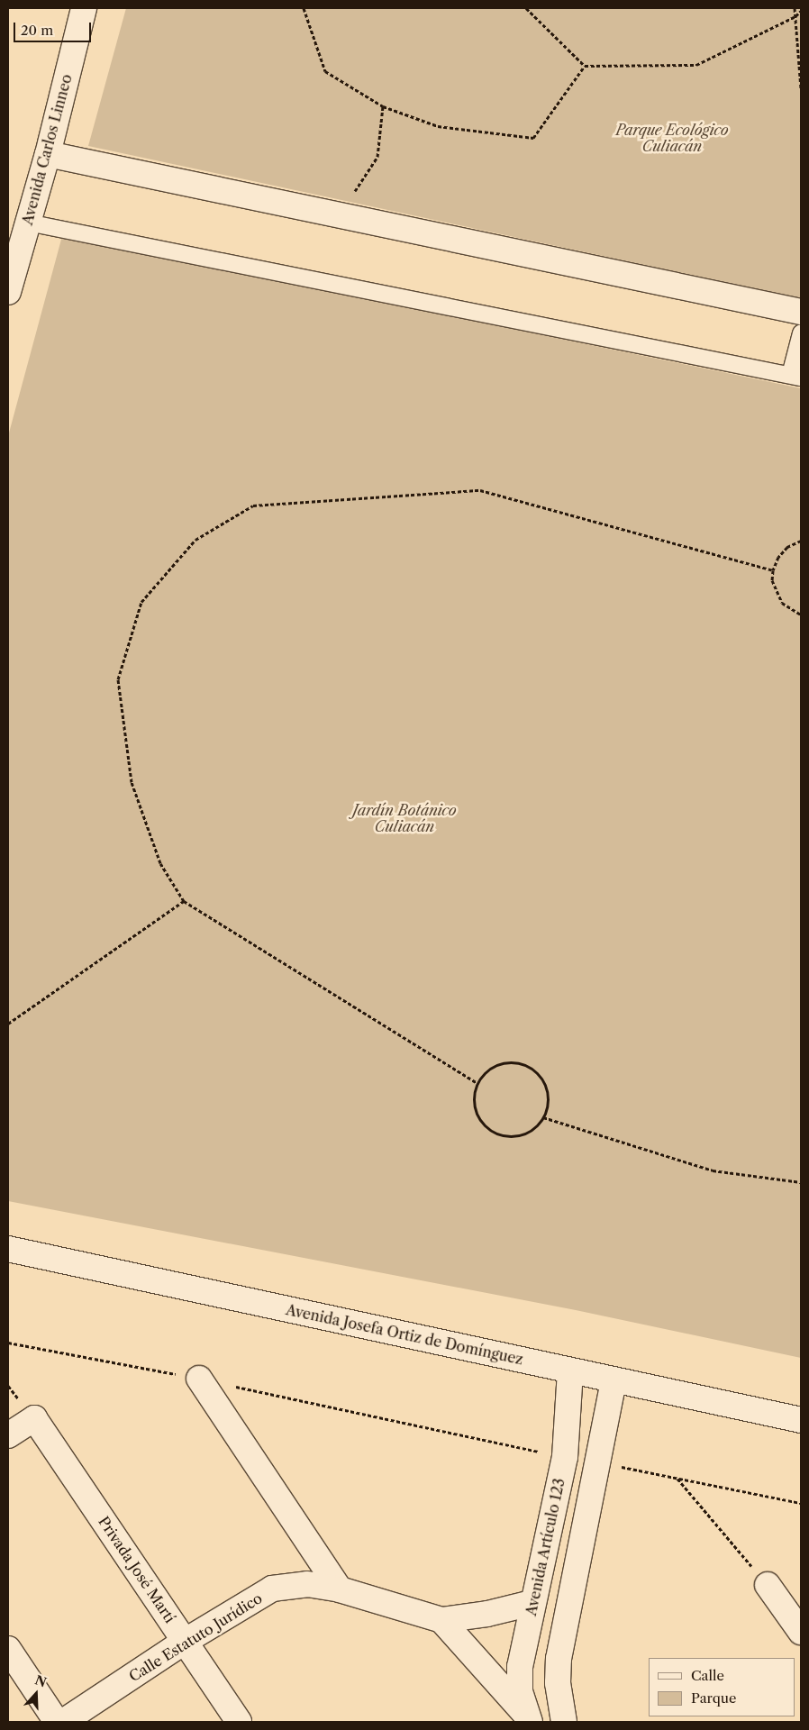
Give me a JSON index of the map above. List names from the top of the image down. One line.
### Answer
{"streets":{"street":["Avenida Carlos Linneo","Avenida Josefa Ortiz de Domínguez","Avenida Artículo 123","Privada José Martí","Calle Estatuto Jurídico"]},"crossings":[["Avenida Josefa Ortiz de Domínguez","Avenida Artículo 123"],["Privada José Martí","Calle Estatuto Jurídico"]],"parks":["Parque Ecológico Culiacán","Jardín Botánico Culiacán"],"legend":["Calle","Parque"],"scale_bar":"20 m","north":"top"}
